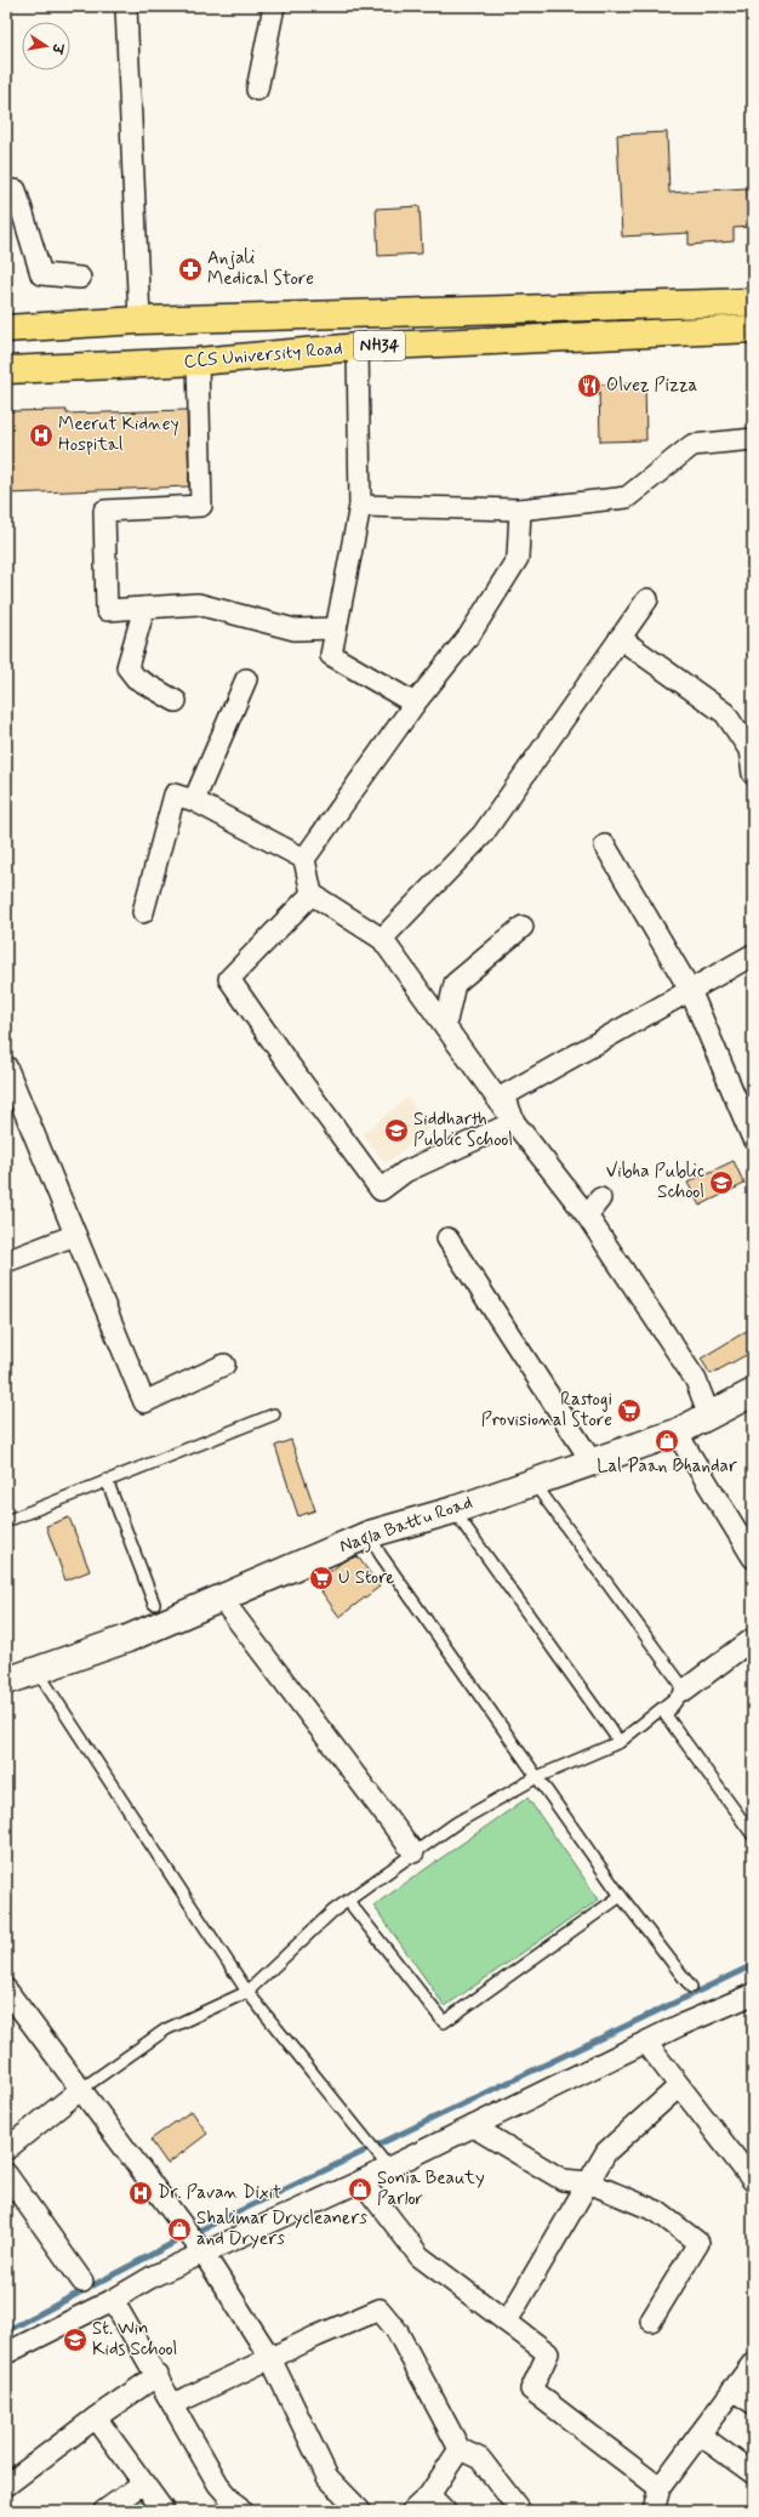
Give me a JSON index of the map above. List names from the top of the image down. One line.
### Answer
{"streets":{"highway":["NH34","CCS University Road"],"street":["Nagla Battu Road"]},"places":{"pharmacy":["Anjali Medical Store"],"restaurant":["Olvez Pizza"],"hospital":["Meerut Kidney Hospital","Dr. Pavan Dixit"],"school or university":["Siddharth Public School","Vibha Public School","St. Win Kids School"],"supermarket":["Rastogi Provisional Store","U Store"],"shop":["Lal Paan Bhandar","Sonia Beauty Parlor","Shalimar Drycleaners and Dryers"]},"north":"right"}
